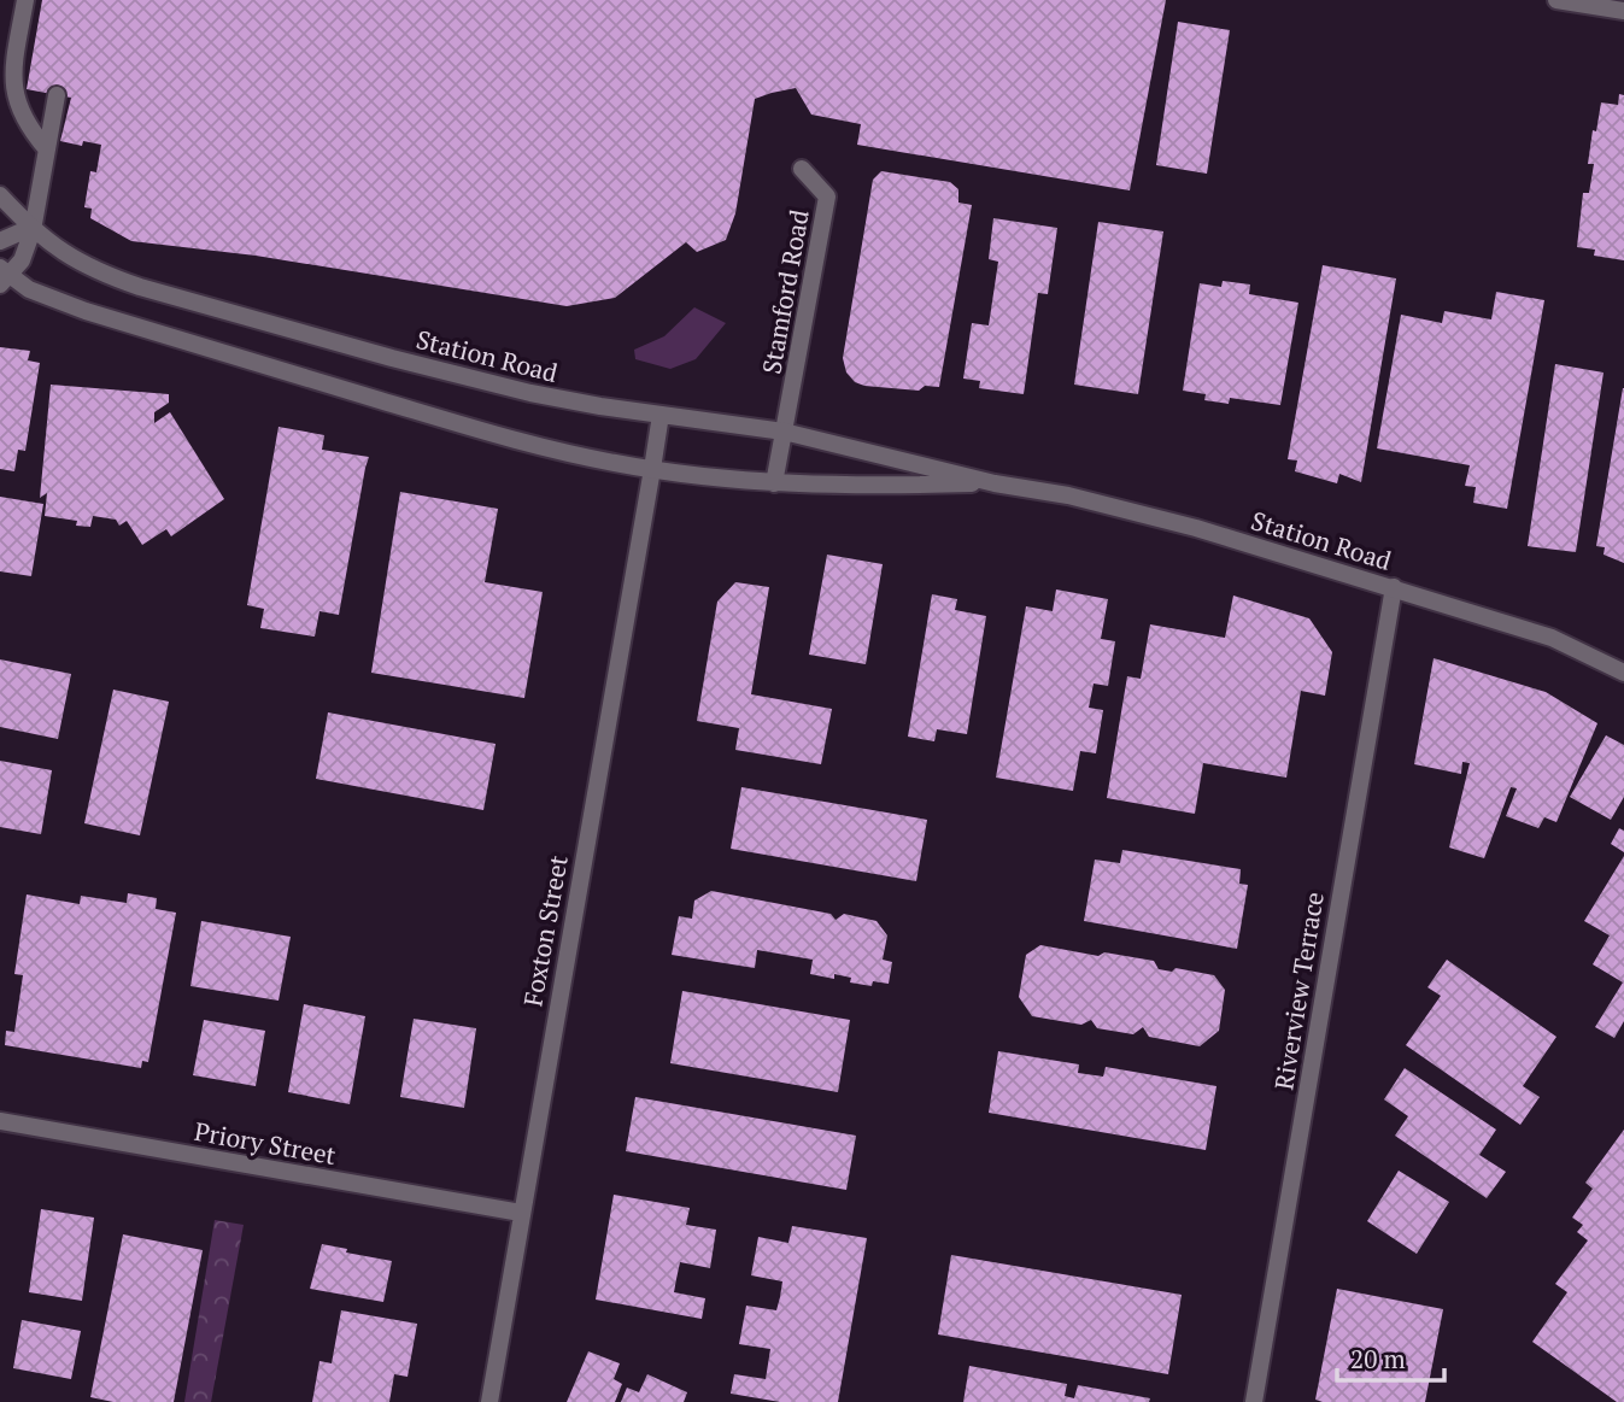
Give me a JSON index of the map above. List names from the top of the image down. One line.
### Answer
{"streets":{"street":["Stamford Road","Station Road","Foxton Street","Riverview Terrace","Priory Street"]},"crossings":[["Stamford Road","Station Road"],["Station Road","Foxton Street"],["Station Road","Riverview Terrace"],["Foxton Street","Priory Street"]],"scale_bar":"20 m"}
